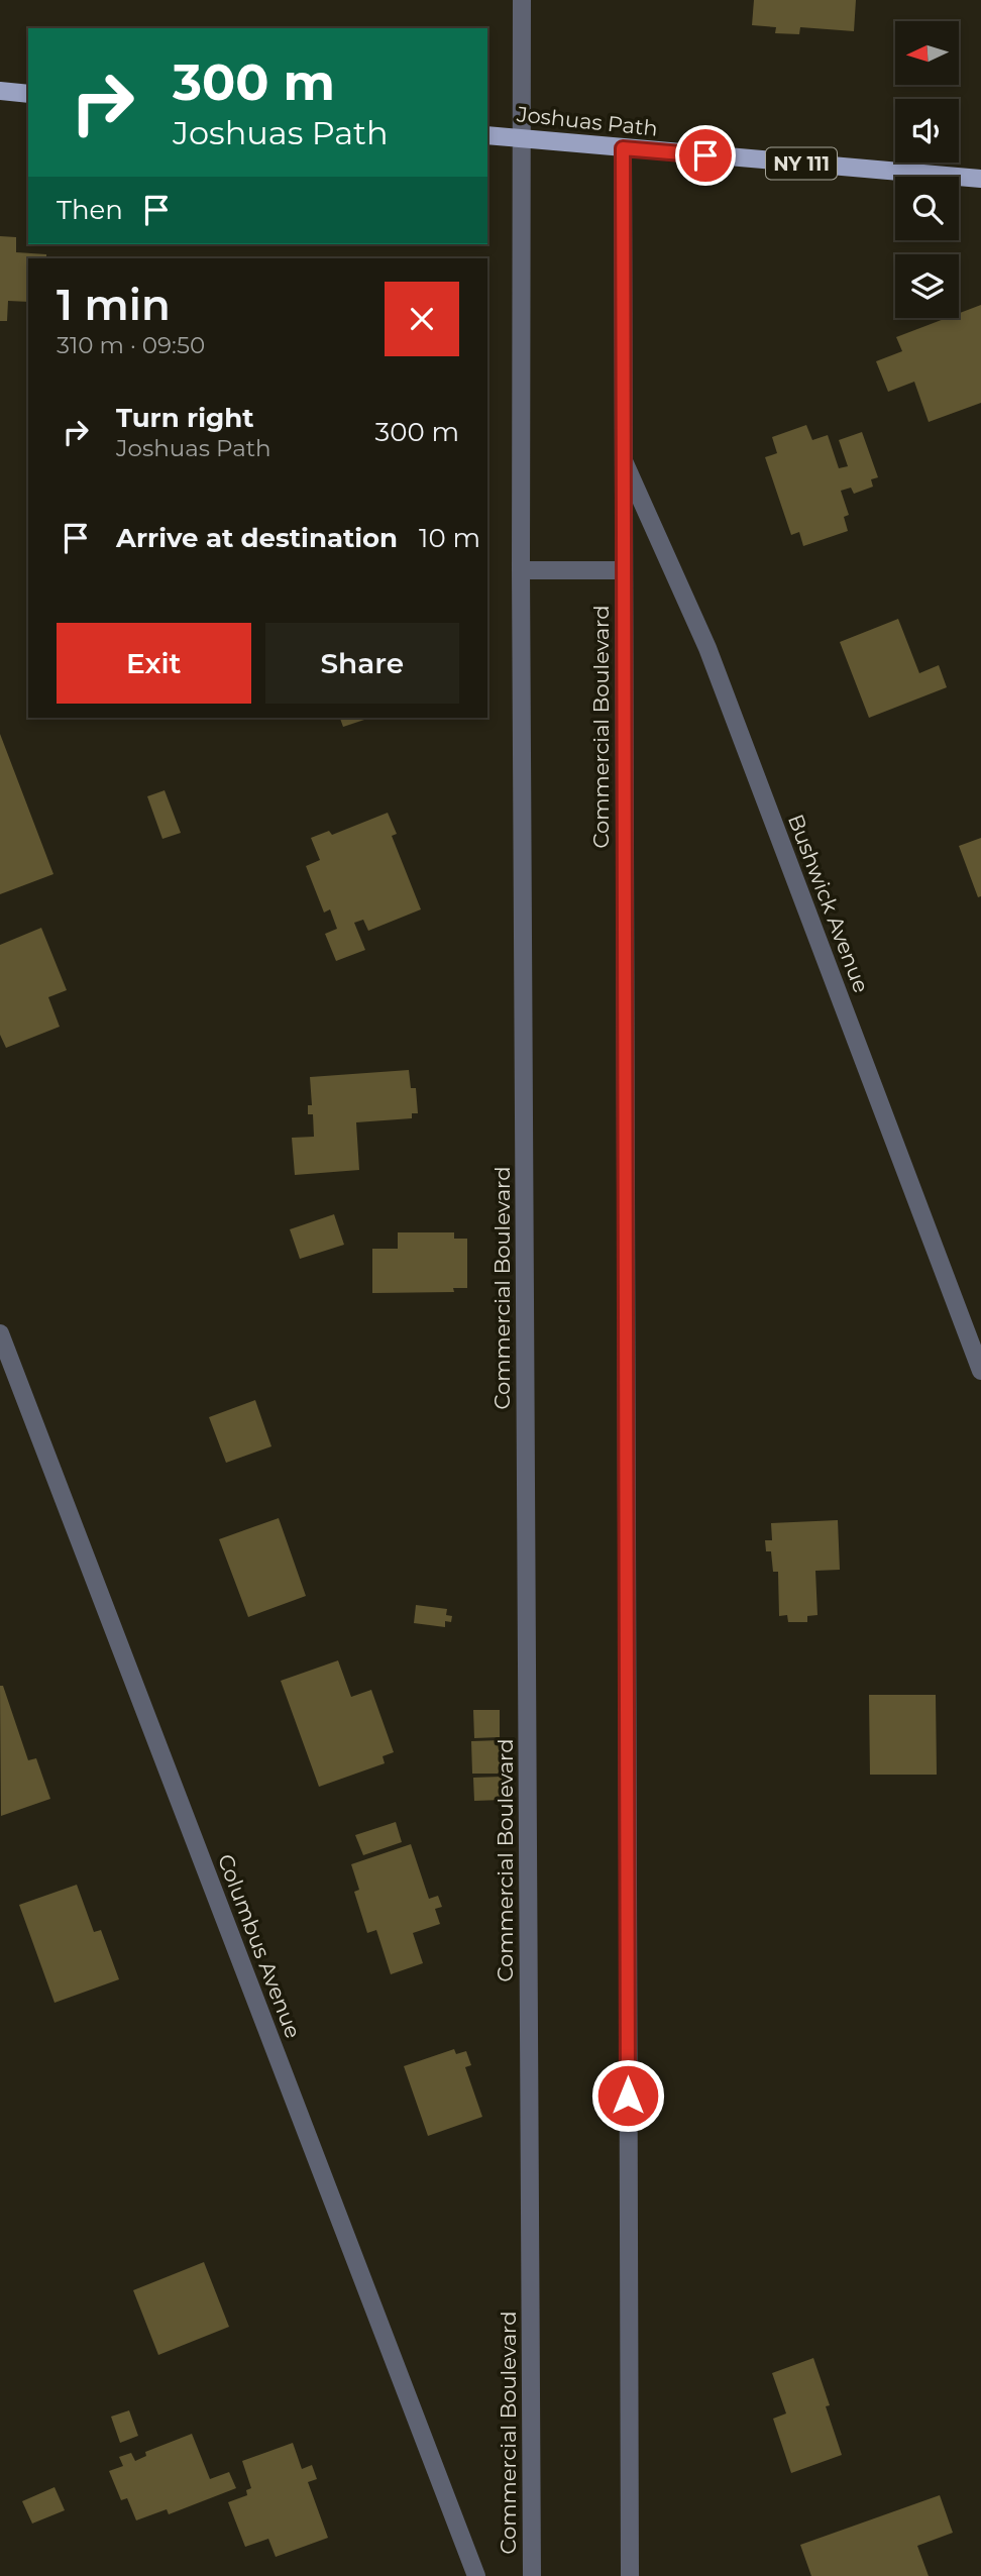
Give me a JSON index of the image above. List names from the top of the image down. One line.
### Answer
{"streets":{"main road":["Joshuas Path","NY 111"],"street":["Commercial Boulevard","Bushwick Avenue","Columbus Avenue"]},"crossings":[["Joshuas Path","Commercial Boulevard"],["Commercial Boulevard","Bushwick Avenue"]],"north":"left","page":{"turn":["300 m","Joshuas Path"],"then":"Then","heading":["1 min","310 m · 09:50"],"list":[{"name":"Turn right","note":"Joshuas Path","value":"300 m"},{"name":"Arrive at destination","value":"10 m"}],"buttons":["Exit","Share"]}}
